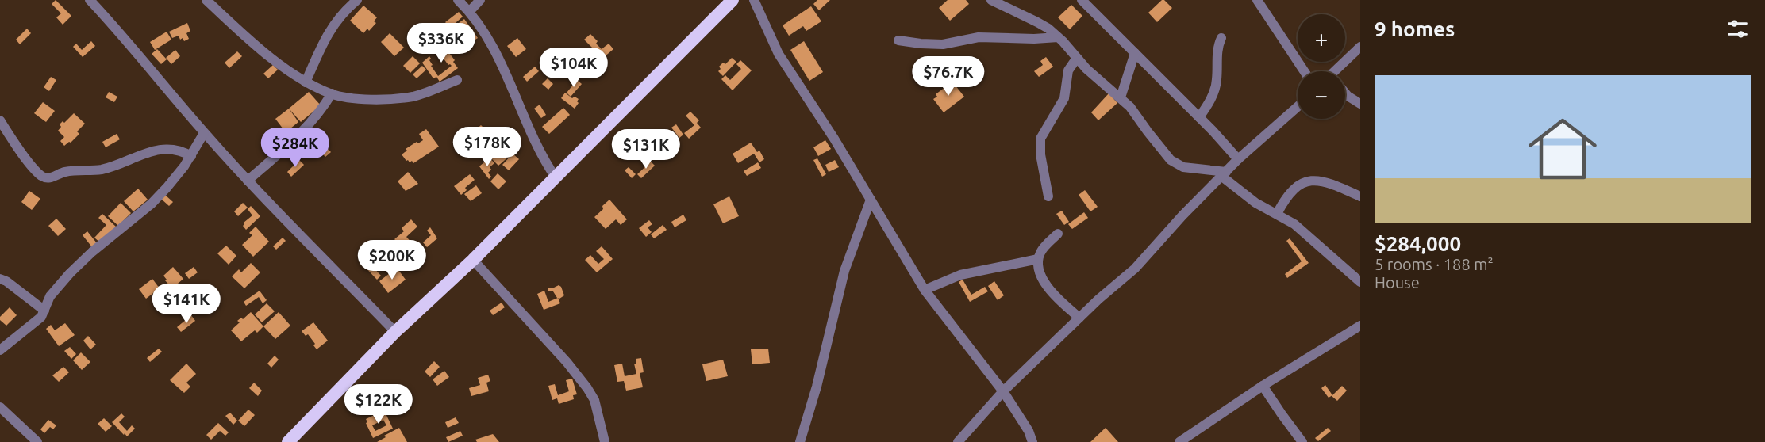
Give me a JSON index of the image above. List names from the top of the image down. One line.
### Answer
{"page":{"heading":"9 homes","map_buttons":["+","−"],"price":["$336K","$104K","$76.7K","$178K","$284K","$131K","$200K","$141K","$122K"],"list":[{"name":"$284,000","note":"5 rooms · 188 m² · House"}]}}
